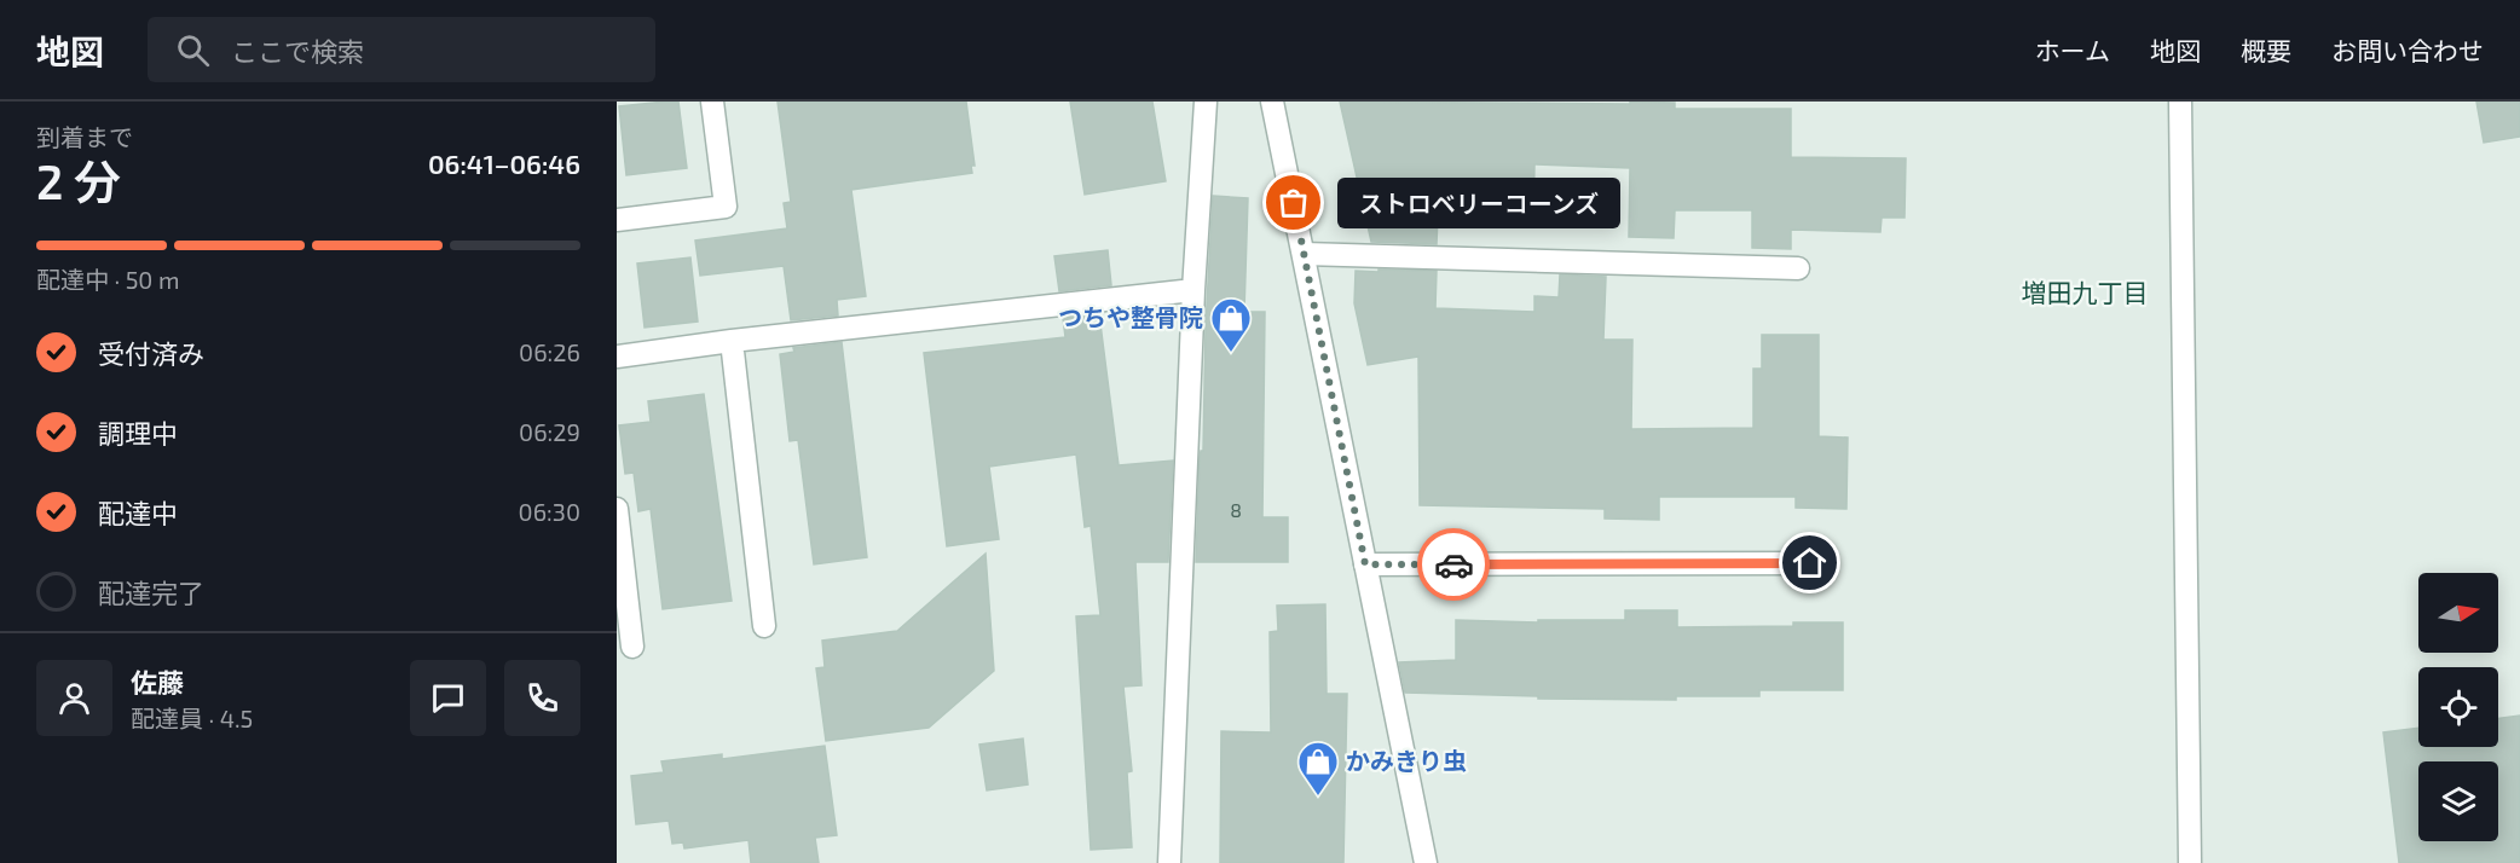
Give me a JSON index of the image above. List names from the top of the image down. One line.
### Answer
{"districts":["増田九丁目"],"places":{"other":["ストロベリーコーンズ"],"shop":["つちや整骨院","かみきり虫"]},"house_numbers":["8"],"north":"right","page":{"header":"地図","search":"ここで検索","nav":["ホーム","地図","概要","お問い合わせ"],"heading":["2 分","到着まで","06:41–06:46"],"panel":["佐藤","配達員 · 4.5"],"bubble":"ストロベリーコーンズ","bar":"配達中 · 50 m","list":[["受付済み","06:26"],["調理中","06:29"],["配達中","06:30"],"配達完了"]}}
